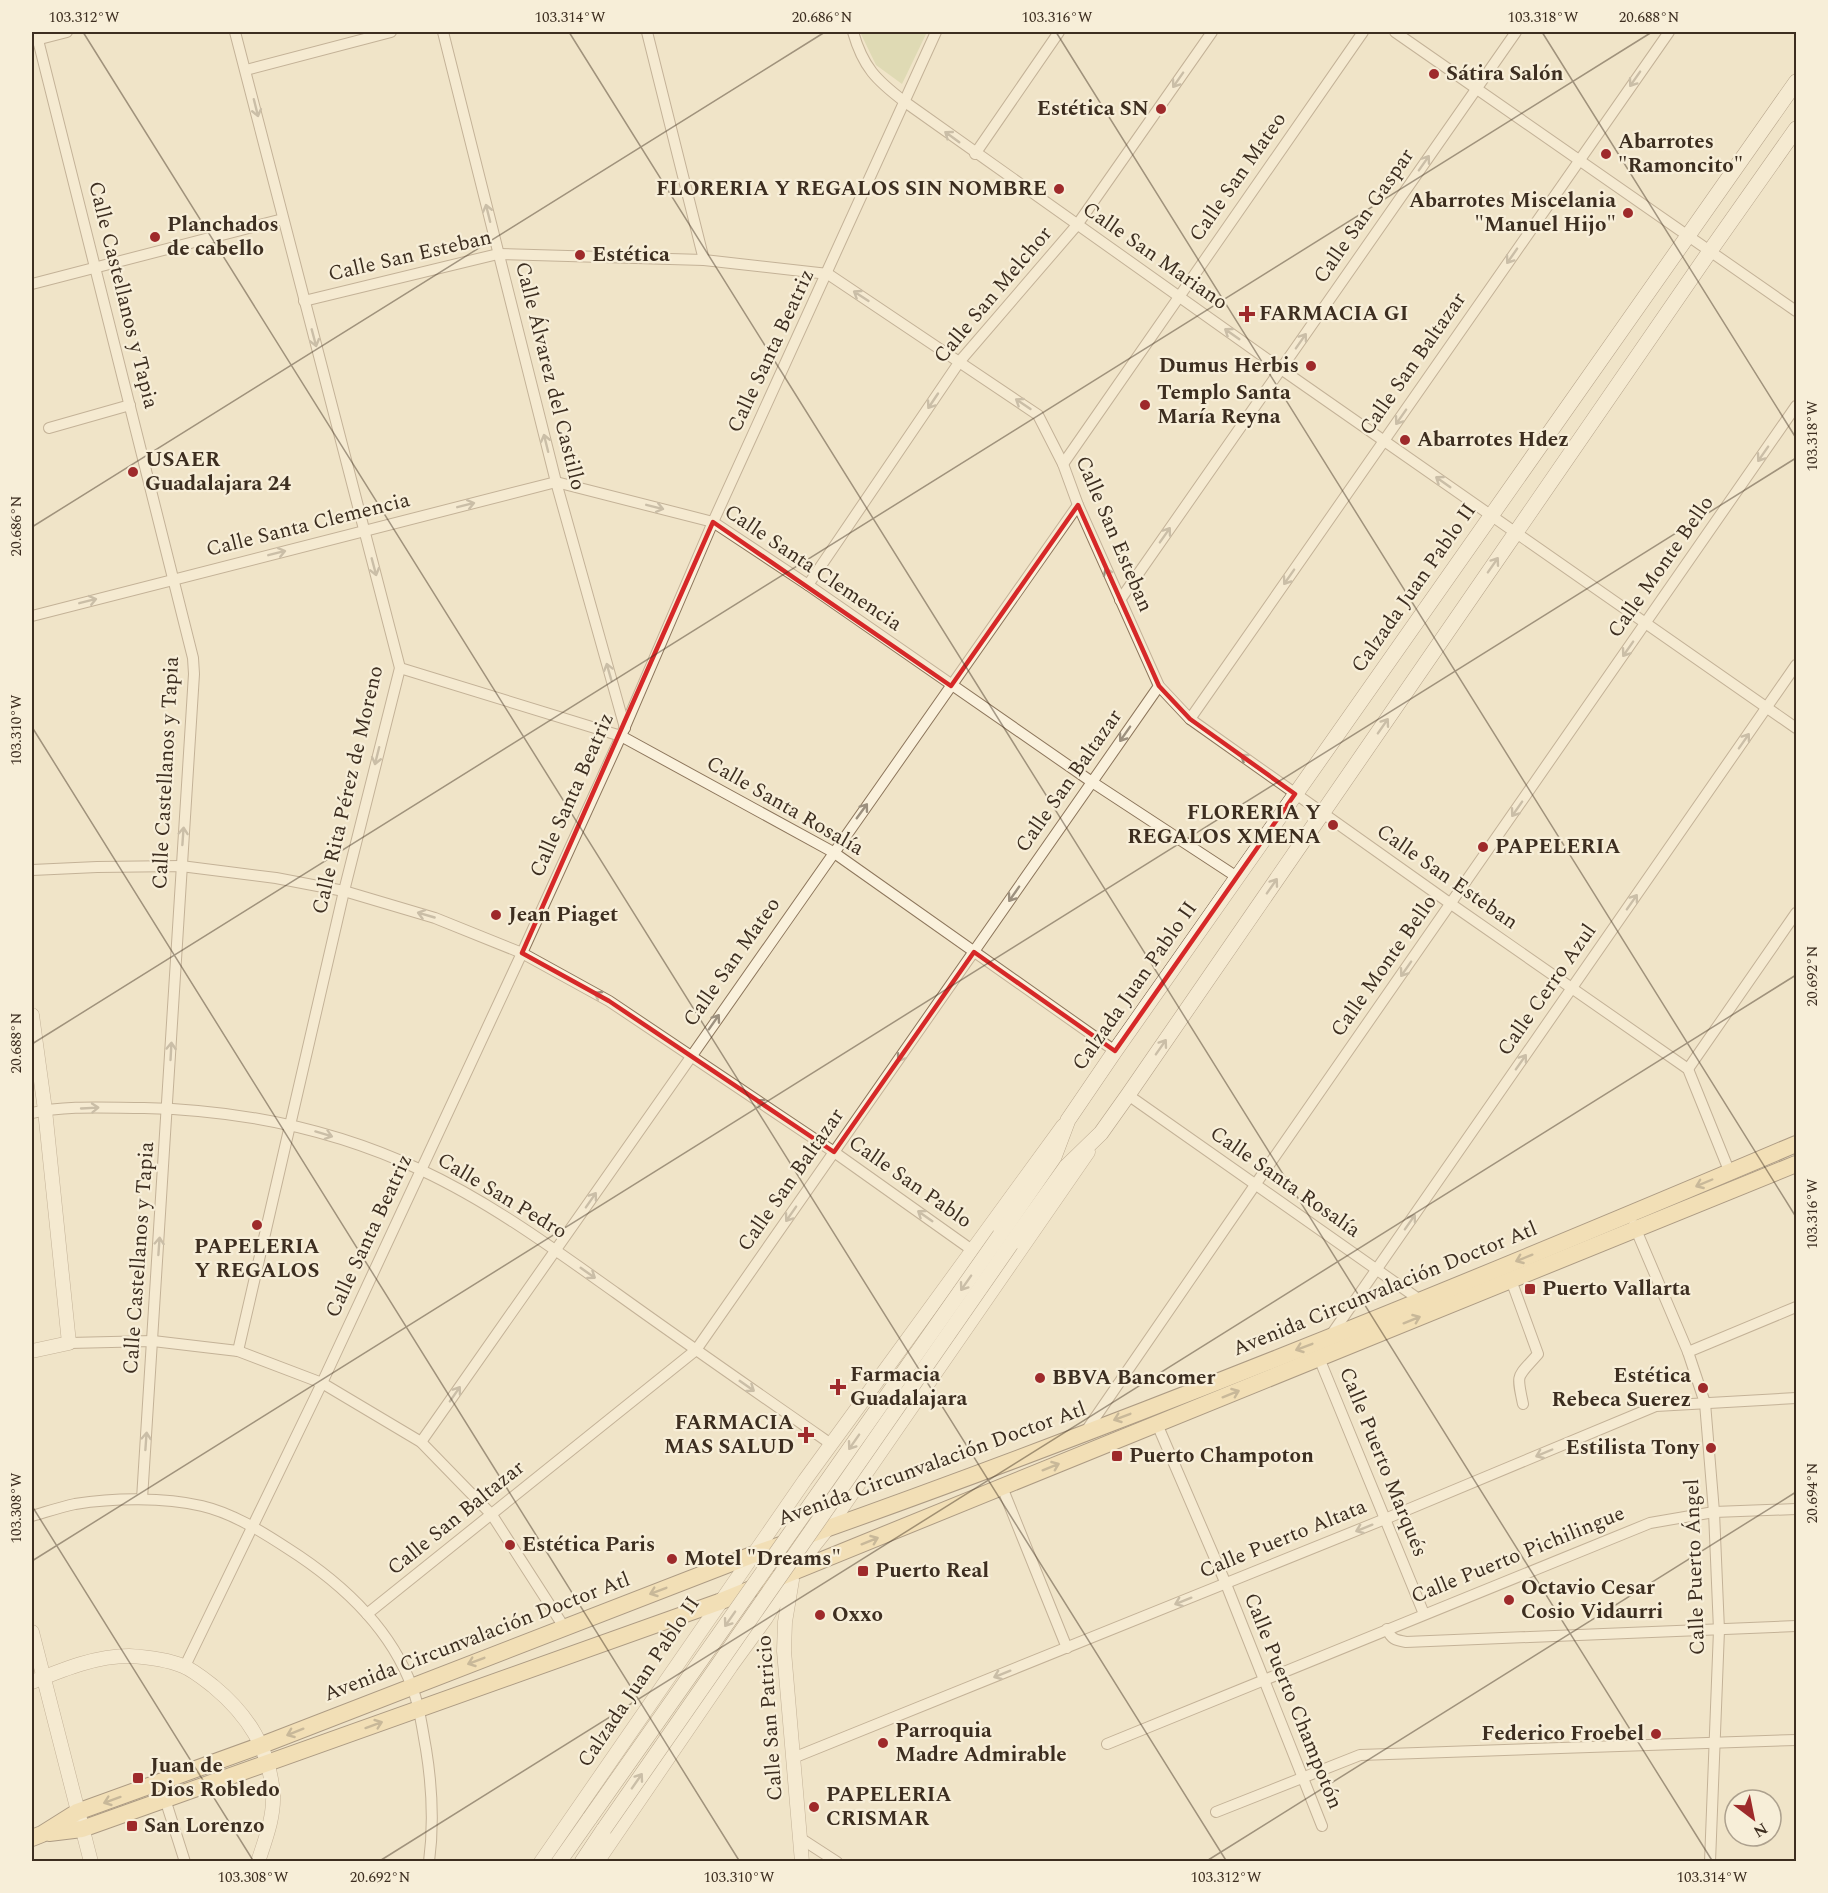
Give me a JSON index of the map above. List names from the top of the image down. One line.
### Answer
{"streets":{"main road":["Calzada Juan Pablo II","Avenida Circunvalación Doctor Atl"],"street":["Calle San Mateo","Calle San Gaspar","Calle San Esteban","Calle San Mariano","Calle Castellanos y Tapia","Calle San Melchor","Calle Santa Beatriz","Calle San Baltazar","Calle Álvarez del Castillo","Calle Santa Clemencia","Calle Monte Bello","Calle Rita Pérez de Moreno","Calle Santa Rosalía","Calle Cerro Azul","Calle San Pablo","Calle San Pedro","Calle Puerto Marqués","Calle Puerto Altata","Calle Puerto Pichilingue","Calle Puerto Ángel","Calle Puerto Champotón","Calle San Patricio"]},"crossings":[["Calle San Mateo","Calle San Esteban"],["Calle San Mateo","Calle San Mariano"],["Calle San Mateo","Calle Santa Clemencia"],["Calle San Mateo","Calle Santa Rosalía"],["Calle San Mateo","Calle San Pablo"],["Calle San Mateo","Calle San Pedro"],["Calle San Gaspar","Calle San Esteban"],["Calle San Gaspar","Calle San Mariano"],["Calle San Esteban","Calle San Melchor"],["Calle San Esteban","Calle Santa Beatriz"],["Calle San Esteban","Calle San Baltazar"],["Calle San Esteban","Calle Álvarez del Castillo"],["Calle San Esteban","Calle Monte Bello"],["Calle San Esteban","Calzada Juan Pablo II"],["Calle San Esteban","Calle Rita Pérez de Moreno"],["Calle San Esteban","Calle Cerro Azul"],["Calle San Mariano","Calle San Melchor"],["Calle San Mariano","Calle Santa Beatriz"],["Calle San Mariano","Calle San Baltazar"],["Calle San Mariano","Calle Monte Bello"],["Calle San Mariano","Calzada Juan Pablo II"],["Calle San Mariano","Calle Cerro Azul"],["Calle Castellanos y Tapia","Calle Santa Clemencia"],["Calle Castellanos y Tapia","Calle San Pablo"],["Calle Castellanos y Tapia","Calle San Pedro"],["Calle San Melchor","Calle Santa Clemencia"],["Calle Santa Beatriz","Calle Álvarez del Castillo"],["Calle Santa Beatriz","Calle Santa Clemencia"],["Calle Santa Beatriz","Calle Santa Rosalía"],["Calle Santa Beatriz","Calle San Pablo"],["Calle Santa Beatriz","Calle San Pedro"],["Calle San Baltazar","Calle Santa Clemencia"],["Calle San Baltazar","Calle Santa Rosalía"],["Calle San Baltazar","Calle San Pablo"],["Calle San Baltazar","Calle San Pedro"],["Calle Álvarez del Castillo","Calle Santa Clemencia"],["Calle Álvarez del Castillo","Calle Santa Rosalía"],["Calle Santa Clemencia","Calzada Juan Pablo II"],["Calle Santa Clemencia","Calle Rita Pérez de Moreno"],["Calle Monte Bello","Calle Santa Rosalía"],["Calle Monte Bello","Avenida Circunvalación Doctor Atl"],["Calzada Juan Pablo II","Calle Santa Rosalía"],["Calzada Juan Pablo II","Calle San Pablo"],["Calzada Juan Pablo II","Calle San Pedro"],["Calzada Juan Pablo II","Avenida Circunvalación Doctor Atl"],["Calzada Juan Pablo II","Calle San Patricio"],["Calle Rita Pérez de Moreno","Calle Santa Rosalía"],["Calle Rita Pérez de Moreno","Calle San Pablo"],["Calle Rita Pérez de Moreno","Calle San Pedro"],["Calle Santa Rosalía","Calle Cerro Azul"],["Calle Santa Rosalía","Avenida Circunvalación Doctor Atl"],["Calle Cerro Azul","Avenida Circunvalación Doctor Atl"],["Avenida Circunvalación Doctor Atl","Calle Puerto Marqués"],["Avenida Circunvalación Doctor Atl","Calle Puerto Ángel"],["Avenida Circunvalación Doctor Atl","Calle Puerto Champotón"],["Avenida Circunvalación Doctor Atl","Calle San Patricio"],["Calle Puerto Marqués","Calle Puerto Altata"],["Calle Puerto Marqués","Calle Puerto Pichilingue"],["Calle Puerto Altata","Calle Puerto Ángel"],["Calle Puerto Altata","Calle Puerto Champotón"],["Calle Puerto Altata","Calle San Patricio"],["Calle Puerto Pichilingue","Calle Puerto Ángel"],["Calle Puerto Pichilingue","Calle Puerto Champotón"]],"one_way":["Calle San Mateo","Calle San Gaspar","Calle Castellanos y Tapia","Calle San Melchor","Calle San Baltazar","Calle Álvarez del Castillo","Calle Santa Clemencia","Calle Monte Bello","Calle Rita Pérez de Moreno","Calle Cerro Azul","Calle San Pablo","Calle San Pedro","Calle Puerto Altata"],"places":{"other":["Sátira Salón","Estética SN","Abarrotes \"Ramoncito\"","FLORERIA Y REGALOS SIN NOMBRE","Abarrotes Miscelania \"Manuel Hijo\"","Planchados de cabello","Estética","Dumus Herbis","Templo Santa María Reyna","Abarrotes Hdez","USAER Guadalajara 24","FLORERIA Y REGALOS XMENA","PAPELERIA","Jean Piaget","PAPELERIA Y REGALOS","BBVA Bancomer","Estética Rebeca Suerez","Estilista Tony","Estética Paris","Motel \"Dreams\"","Octavio Cesar Cosio Vidaurri","Oxxo","Federico Froebel","Parroquia Madre Admirable","PAPELERIA CRISMAR"],"health":["FARMACIA GI","Farmacia Guadalajara","FARMACIA MAS SALUD"],"transit":["Puerto Vallarta","Puerto Champoton","Puerto Real","Juan de Dios Robledo","San Lorenzo"]},"north":"bottom right","coordinates":["103.312°W","103.314°W","20.686°N","103.316°W","103.318°W","20.688°N","103.310°W","20.692°N","20.694°N","103.308°W"]}
